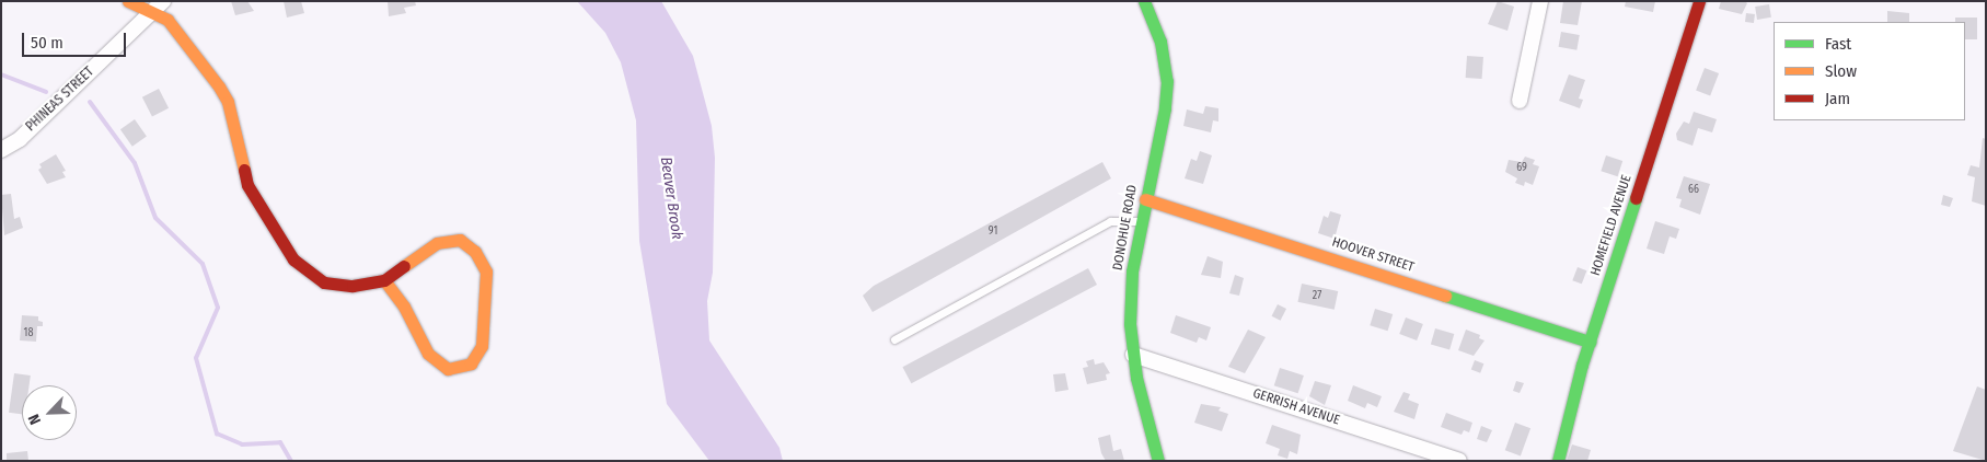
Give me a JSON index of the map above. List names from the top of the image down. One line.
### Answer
{"streets":{"street":["PHINEAS STREET","HOMEFIELD AVENUE","DONOHUE ROAD","HOOVER STREET","GERRISH AVENUE"]},"crossings":[["HOMEFIELD AVENUE","HOOVER STREET"],["DONOHUE ROAD","HOOVER STREET"],["DONOHUE ROAD","GERRISH AVENUE"]],"water":["Beaver Brook"],"house_numbers":["69","66","91","27","18"],"legend":["Fast","Slow","Jam"],"scale_bar":"50 m","north":"bottom left"}
